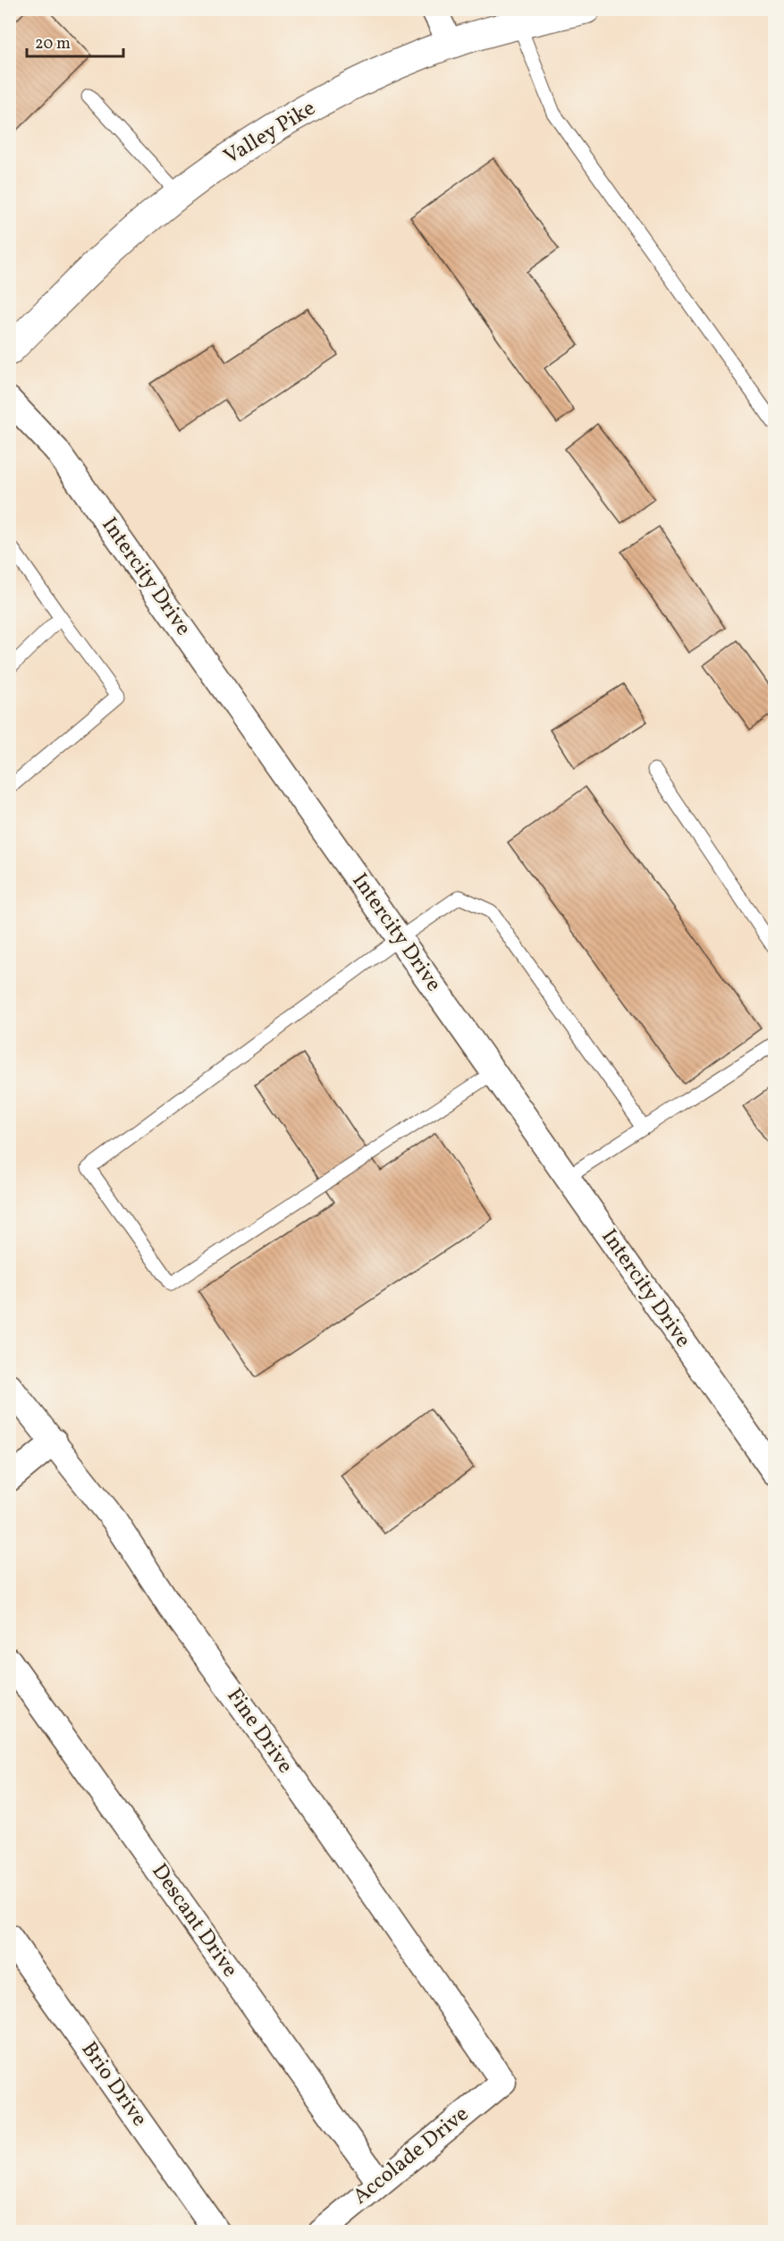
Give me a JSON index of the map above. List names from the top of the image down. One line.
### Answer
{"streets":{"street":["Valley Pike","Intercity Drive","Fine Drive","Descant Drive","Brio Drive","Accolade Drive"]},"crossings":[["Fine Drive","Accolade Drive"],["Descant Drive","Accolade Drive"]],"scale_bar":"20 m"}
